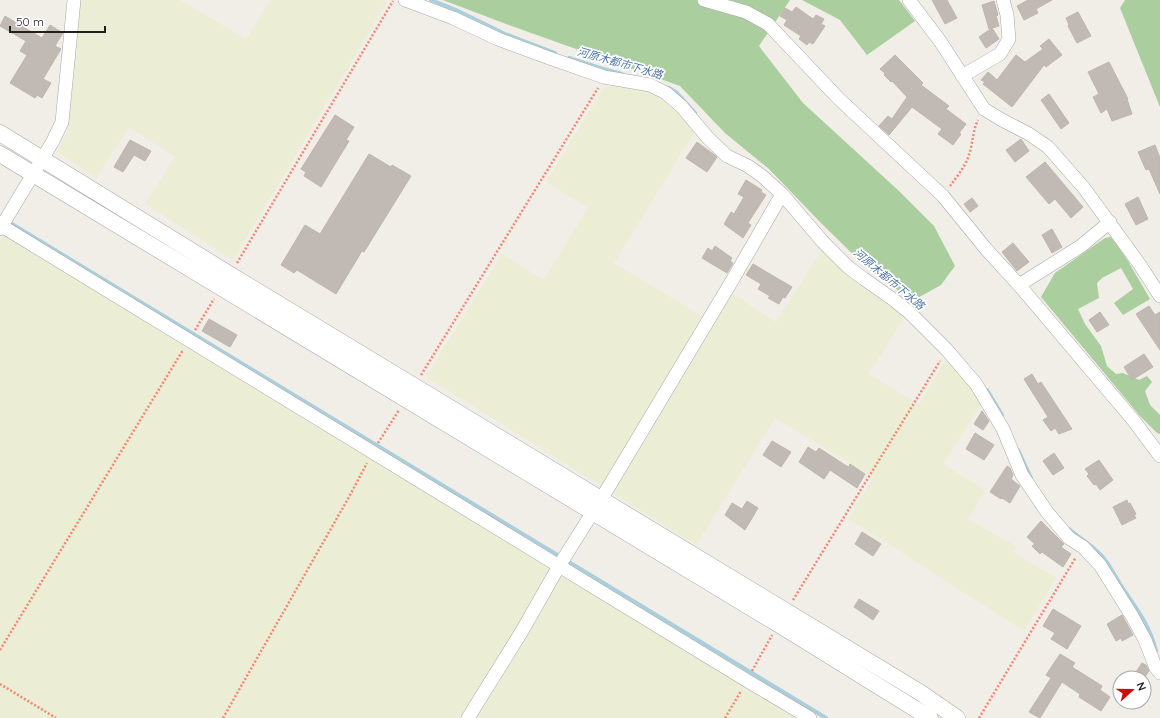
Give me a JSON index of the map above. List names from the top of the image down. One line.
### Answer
{"water":["河原木都市下水路"],"scale_bar":"50 m","north":"right"}
